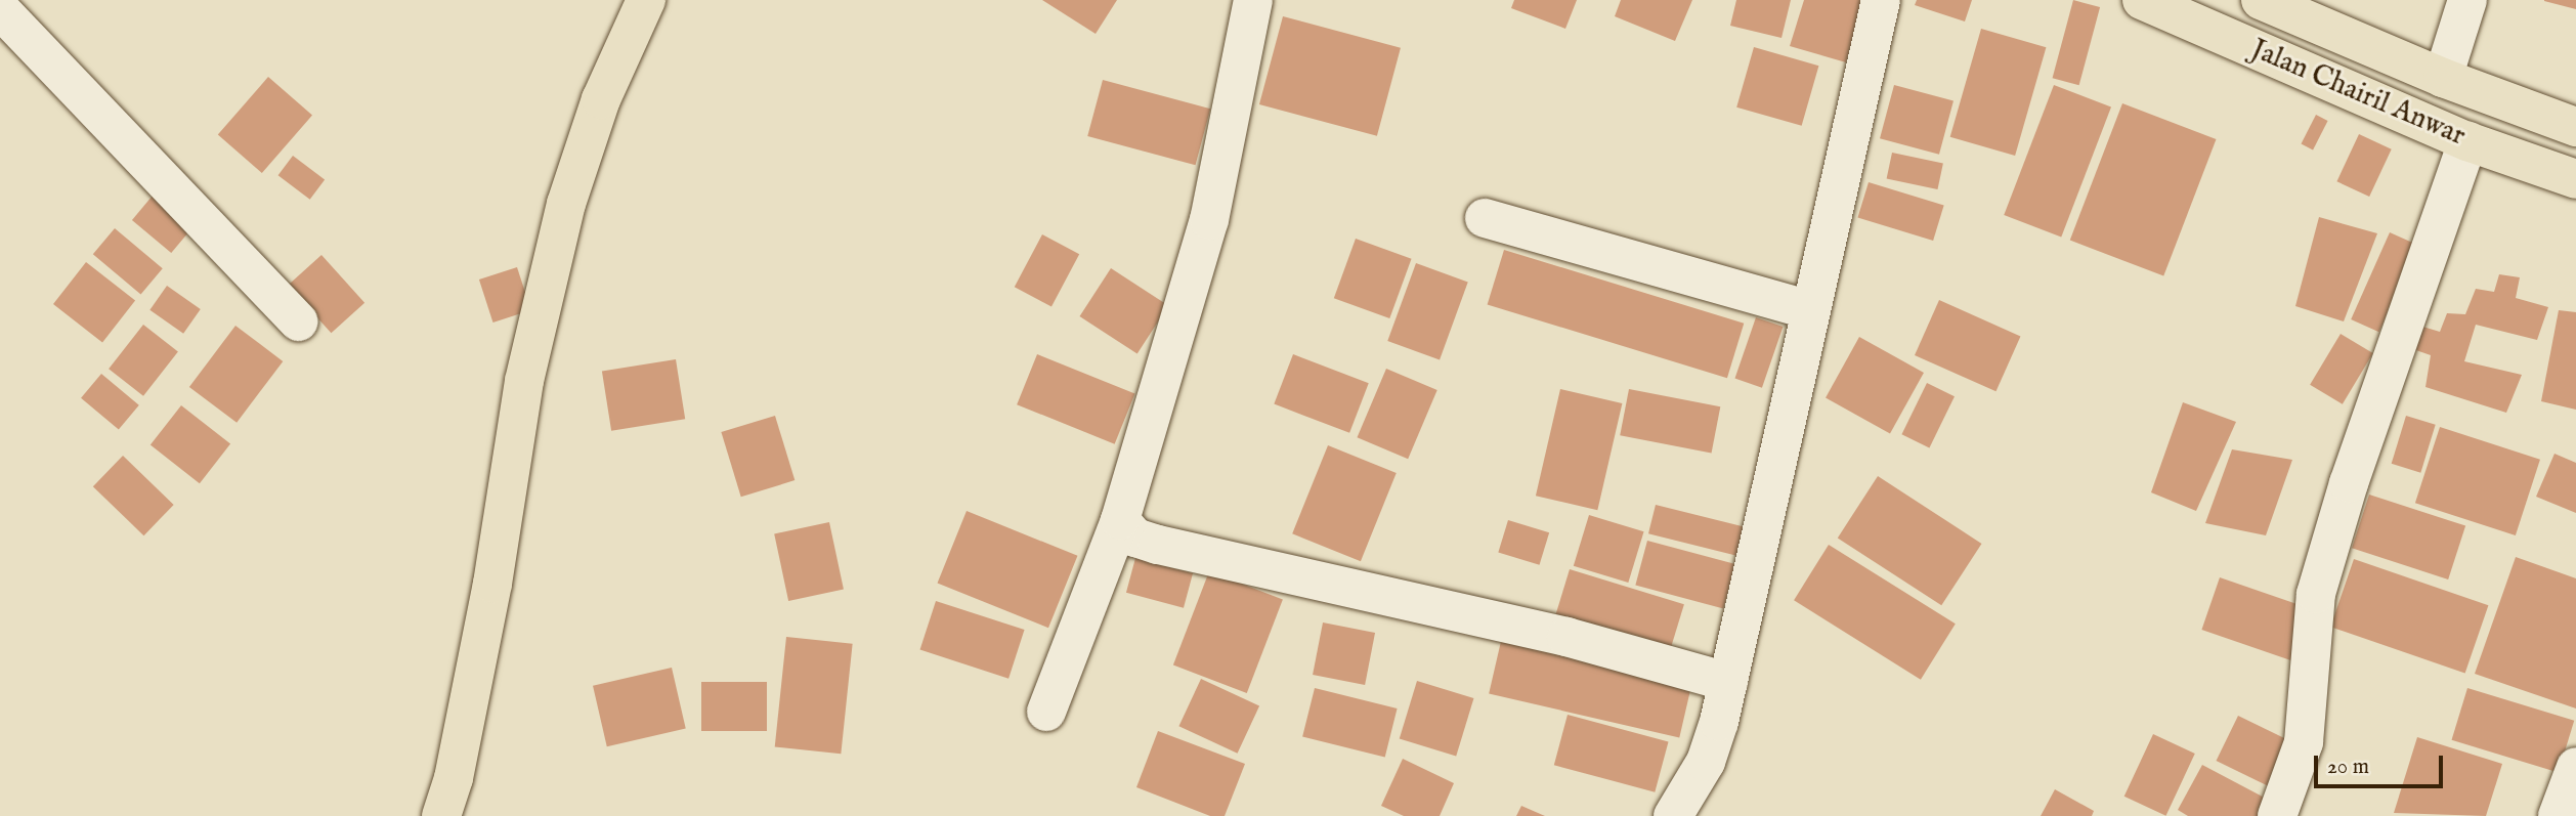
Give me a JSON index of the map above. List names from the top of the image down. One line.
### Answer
{"streets":{"main road":["Jalan Chairil Anwar"]},"scale_bar":"20 m"}
